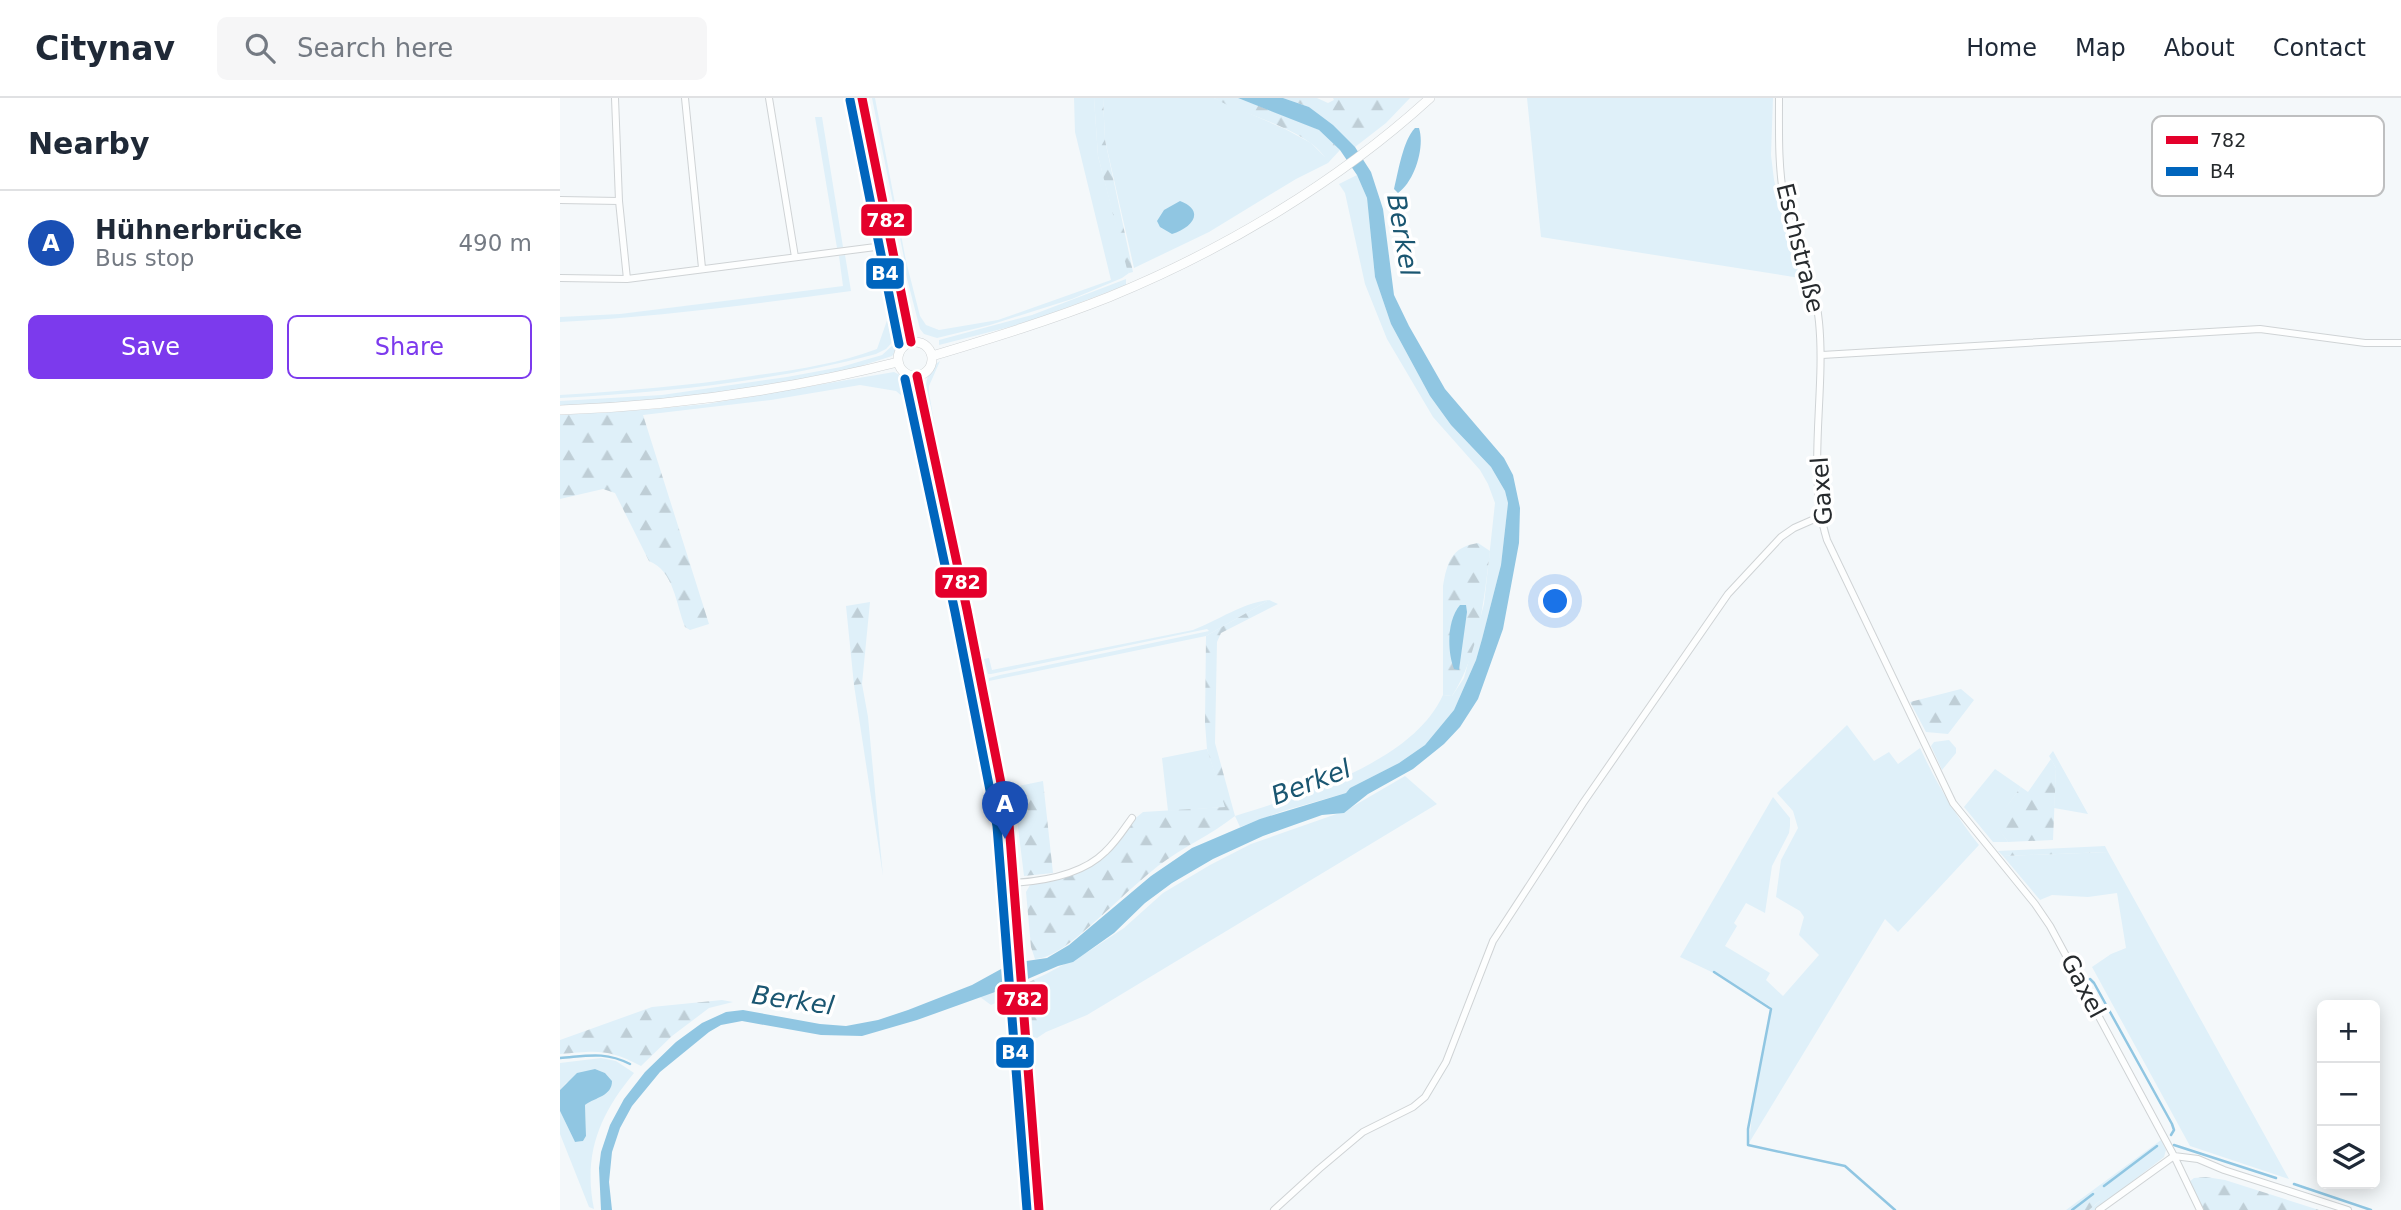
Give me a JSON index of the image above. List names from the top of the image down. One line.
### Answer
{"streets":{"street":["Eschstraße","Gaxel"]},"crossings":[["Eschstraße","Gaxel"]],"water":["Berkel"],"lines":["transit line 782","transit line B4"],"legend":["782","B4"],"page":{"header":"Citynav","search":"Search here","nav":["Home","Map","About","Contact"],"heading":"Nearby","list":[{"mark":"A","name":"Hühnerbrücke","note":"Bus stop","value":"490 m"}],"buttons":["Save","Share"],"pins":"A","map_buttons":["+","−"]}}
